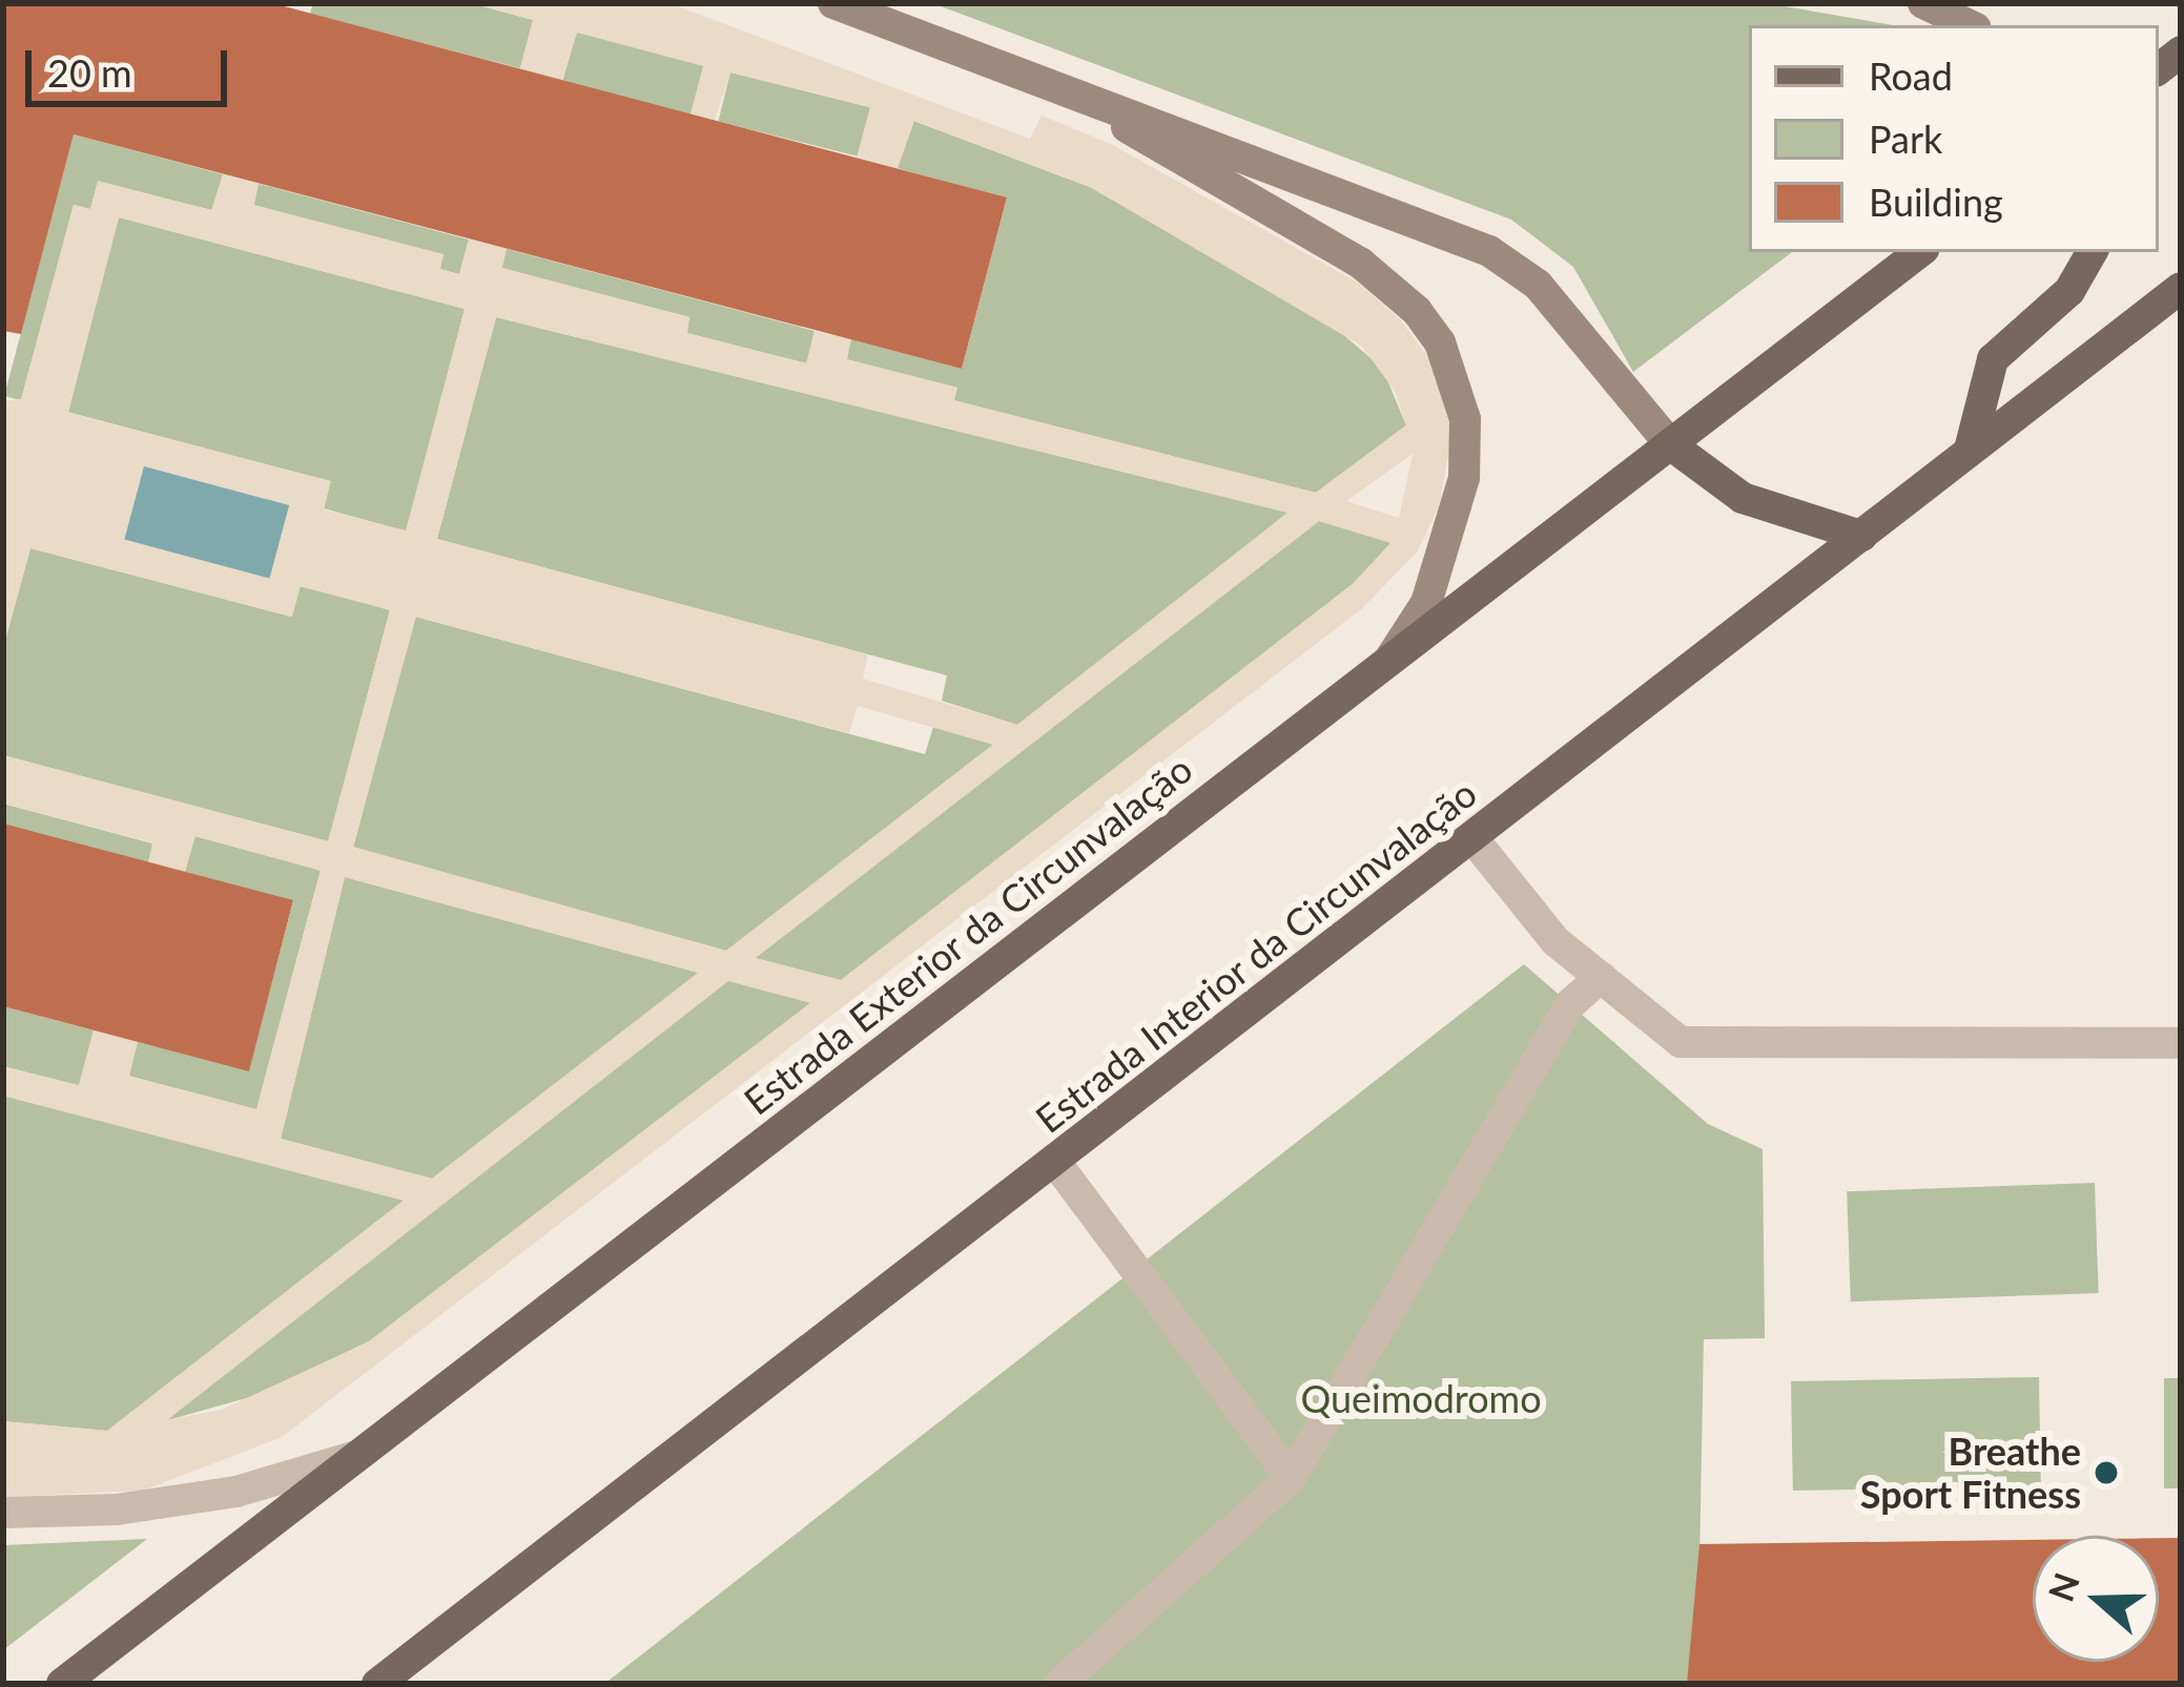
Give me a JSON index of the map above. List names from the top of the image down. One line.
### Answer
{"streets":{"main road":["Estrada Exterior da Circunvalação","Estrada Interior da Circunvalação"]},"parks":["Queimodromo"],"places":["Breathe Sport Fitness"],"legend":["Road","Park","Building"],"scale_bar":"20 m","north":"left"}
